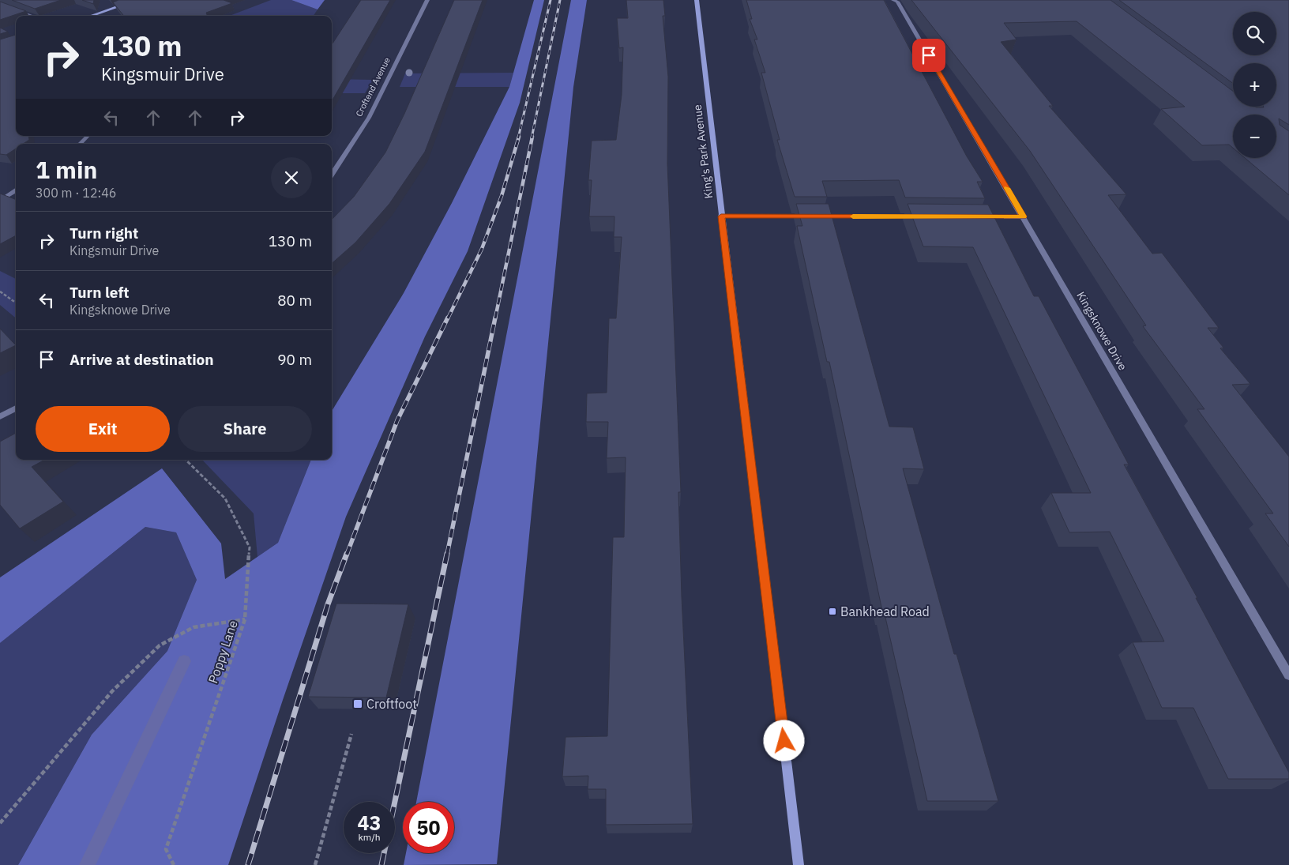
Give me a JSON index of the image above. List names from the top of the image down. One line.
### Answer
{"streets":{"main road":["King's Park Avenue"],"street":["Croftend Avenue","Kingsknowe Drive"],"path":["Poppy Lane"]},"places":{"transit":["Bankhead Road","Croftfoot"]},"page":{"map_buttons":["+","−"],"turn":["130 m","Kingsmuir Drive"],"heading":["1 min","300 m · 12:46"],"list":[{"name":"Turn right","note":"Kingsmuir Drive","value":"130 m"},{"name":"Turn left","note":"Kingsknowe Drive","value":"80 m"},{"name":"Arrive at destination","value":"90 m"}],"buttons":["Exit","Share"],"speed":"43 km/h","limit":"50"}}
